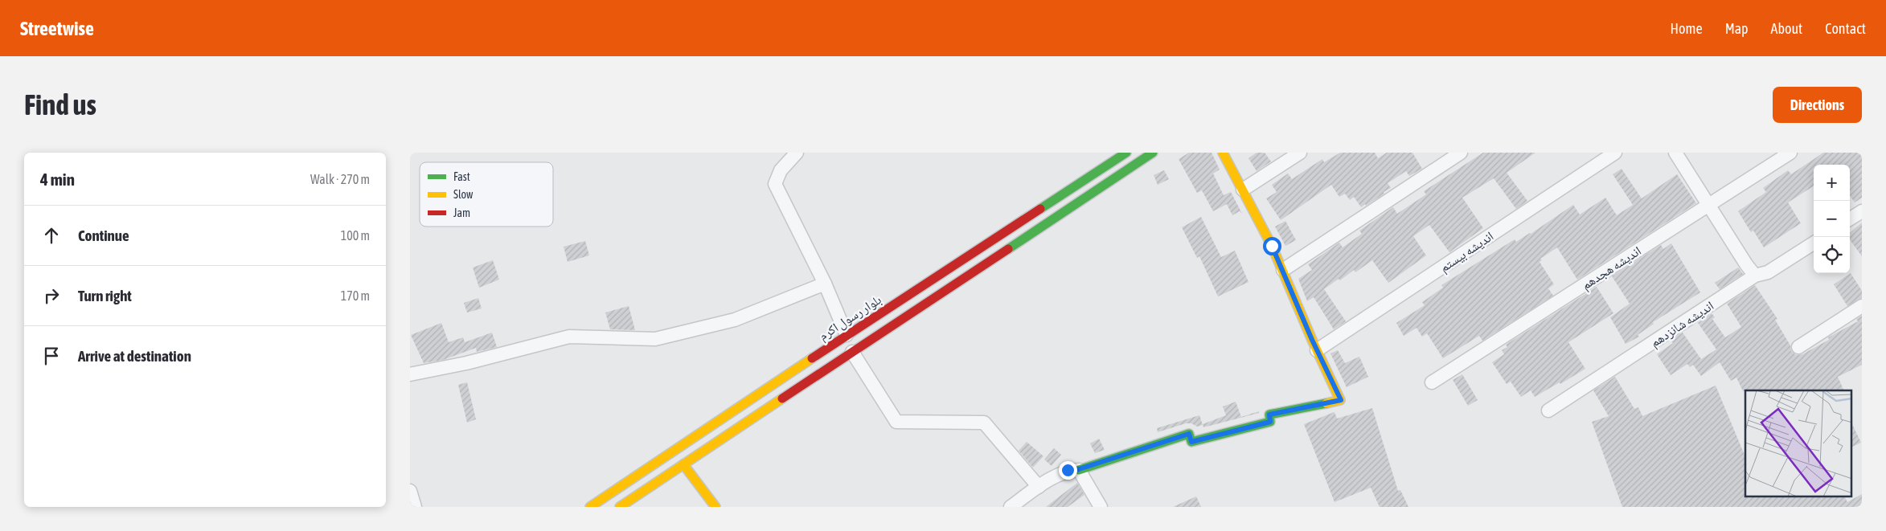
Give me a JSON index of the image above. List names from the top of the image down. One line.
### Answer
{"streets":{"main road":["بلوار رسول اکرم"],"street":["اندیشه بیستم","اندیشه هجدهم","اندیشه شانزدهم"]},"legend":["Fast","Slow","Jam"],"page":{"header":"Streetwise","nav":["Home","Map","About","Contact"],"buttons":"Directions","title":"Find us","heading":["4 min","Walk · 270 m"],"map_buttons":["+","−"],"list":[["Continue","100 m"],["Turn right","170 m"],"Arrive at destination"]}}
